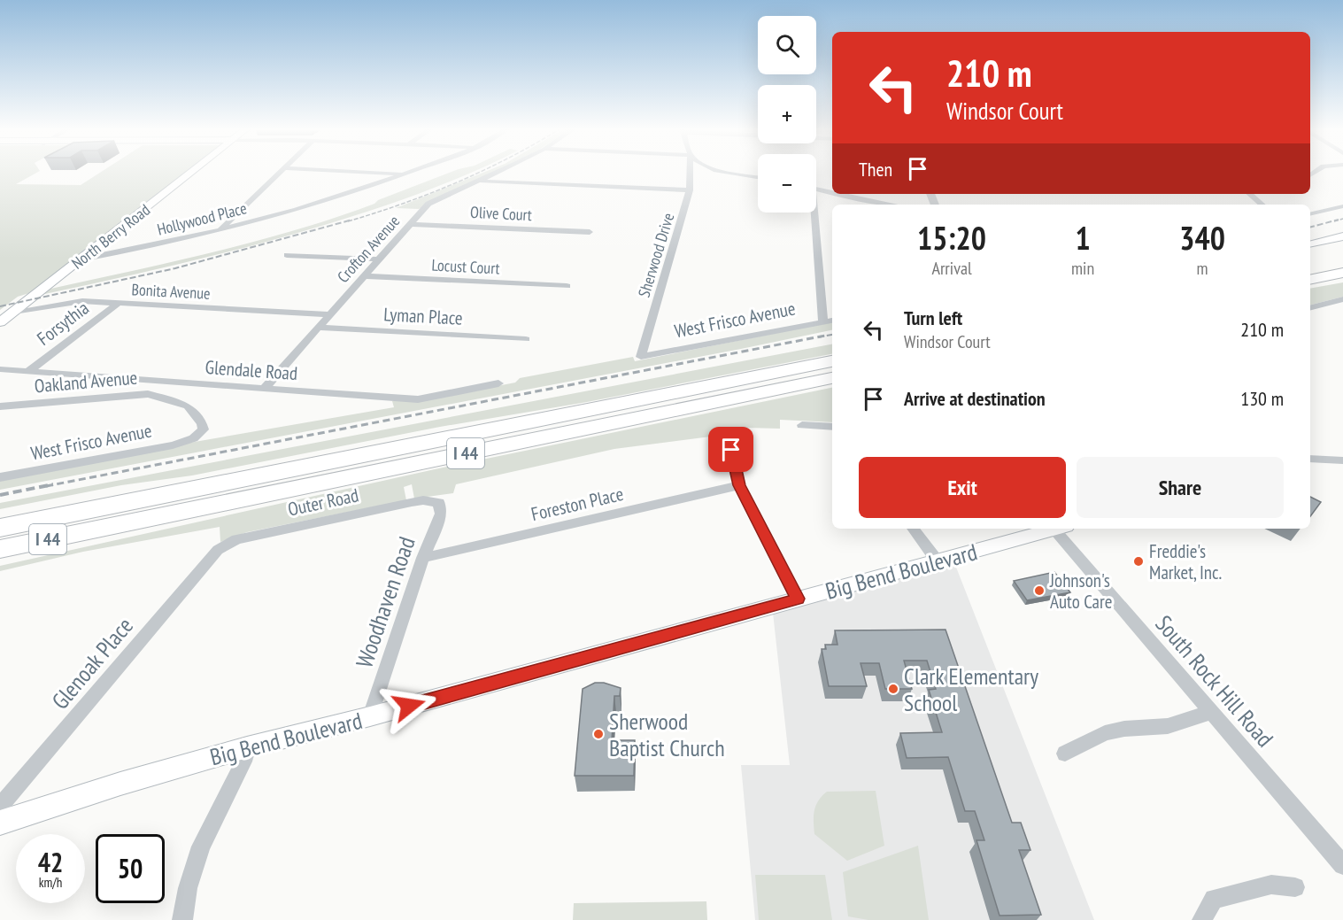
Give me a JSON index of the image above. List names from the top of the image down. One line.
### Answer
{"streets":{"highway":["I 44"],"main road":["North Berry Road","Big Bend Boulevard"],"street":["Olive Court","Hollywood Place","Crofton Avenue","Sherwood Drive","Locust Court","Bonita Avenue","Lyman Place","West Frisco Avenue","Forsythia","Glendale Road","Oakland Avenue","Outer Road","Foreston Place","Woodhaven Road","Glenoak Place","South Rock Hill Road"]},"crossings":[["Olive Court","Crofton Avenue"],["Hollywood Place","North Berry Road"],["North Berry Road","Bonita Avenue"],["Crofton Avenue","Locust Court"],["Crofton Avenue","Bonita Avenue"],["Crofton Avenue","Lyman Place"],["Crofton Avenue","Glendale Road"],["Sherwood Drive","West Frisco Avenue"],["Bonita Avenue","Forsythia"],["West Frisco Avenue","Oakland Avenue"],["Forsythia","Glendale Road"],["Outer Road","Woodhaven Road"],["Outer Road","Glenoak Place"],["Foreston Place","Woodhaven Road"],["Big Bend Boulevard","Woodhaven Road"]],"places":["Freddie's Market, Inc.","Johnson's Auto Care","Clark Elementary School","Sherwood Baptist Church"],"page":{"map_buttons":["+","−"],"turn":["210 m","Windsor Court"],"then":"Then","eta":["15:20","Arrival","1","min","340","m"],"list":[{"name":"Turn left","note":"Windsor Court","value":"210 m"},{"name":"Arrive at destination","value":"130 m"}],"buttons":["Exit","Share"],"speed":"42 km/h","limit":"50"}}
